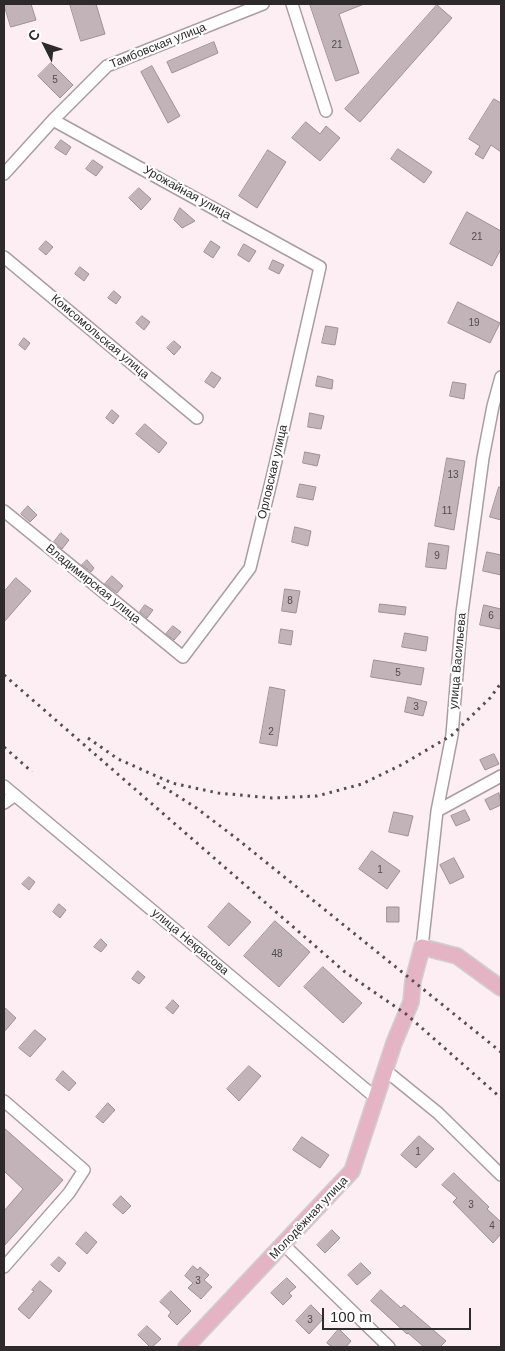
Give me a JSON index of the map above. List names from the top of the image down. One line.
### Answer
{"streets":{"main road":["Молодёжная улица"],"street":["Тамбовская улица","Урожайная улица","Комсомольская улица","Орловская улица","Владимирская улица","улица Васильева","улица Некрасова"]},"crossings":[["Тамбовская улица","Урожайная улица"],["Урожайная улица","Орловская улица"],["Орловская улица","Владимирская улица"],["улица Васильева","Молодёжная улица"],["улица Некрасова","Молодёжная улица"]],"house_numbers":["21","5","21","19","13","11","9","8","6","5","3","2","1","48","1","3","4","3","3"],"scale_bar":"100 m","north":"top left"}
